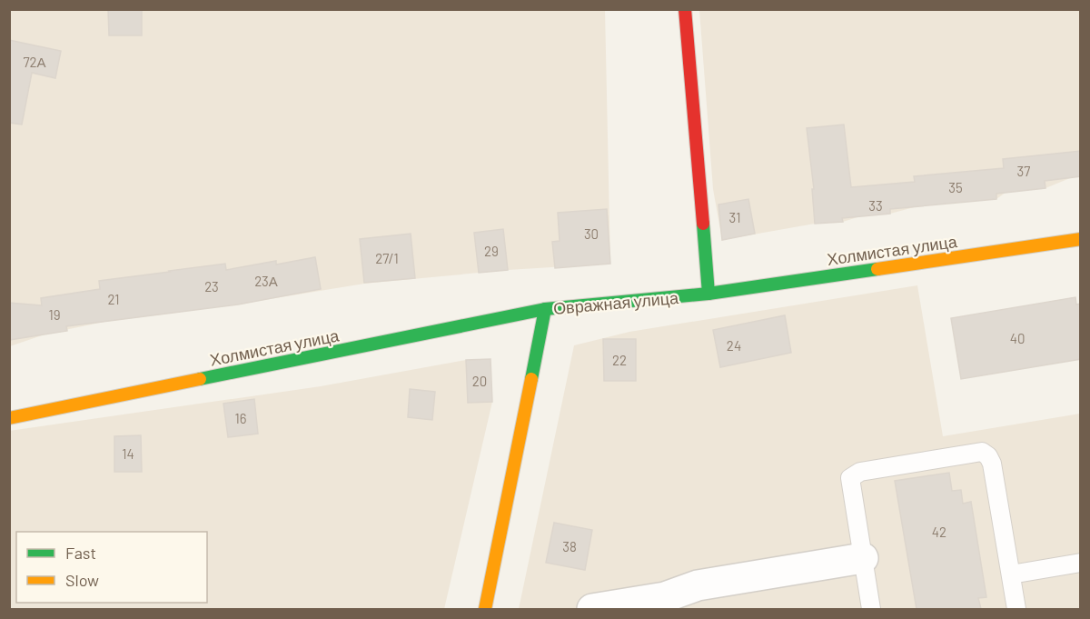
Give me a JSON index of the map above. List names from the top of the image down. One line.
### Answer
{"streets":{"street":["Холмистая улица","Овражная улица"]},"crossings":[["Холмистая улица","Овражная улица"]],"house_numbers":["72А","37","35","33","31","30","29","27/1","23А","23","21","19","40","24","22","20","16","14","42","38"],"legend":["Fast","Slow"]}
